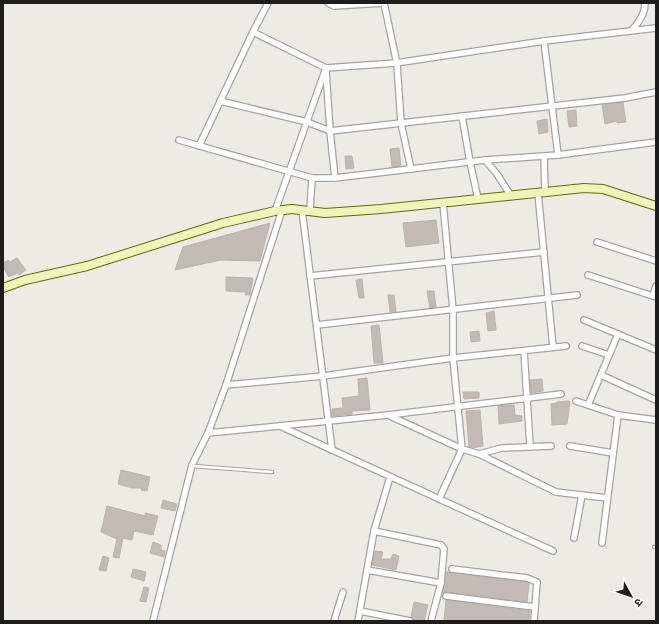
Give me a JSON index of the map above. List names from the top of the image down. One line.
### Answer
{"north":"bottom right"}
